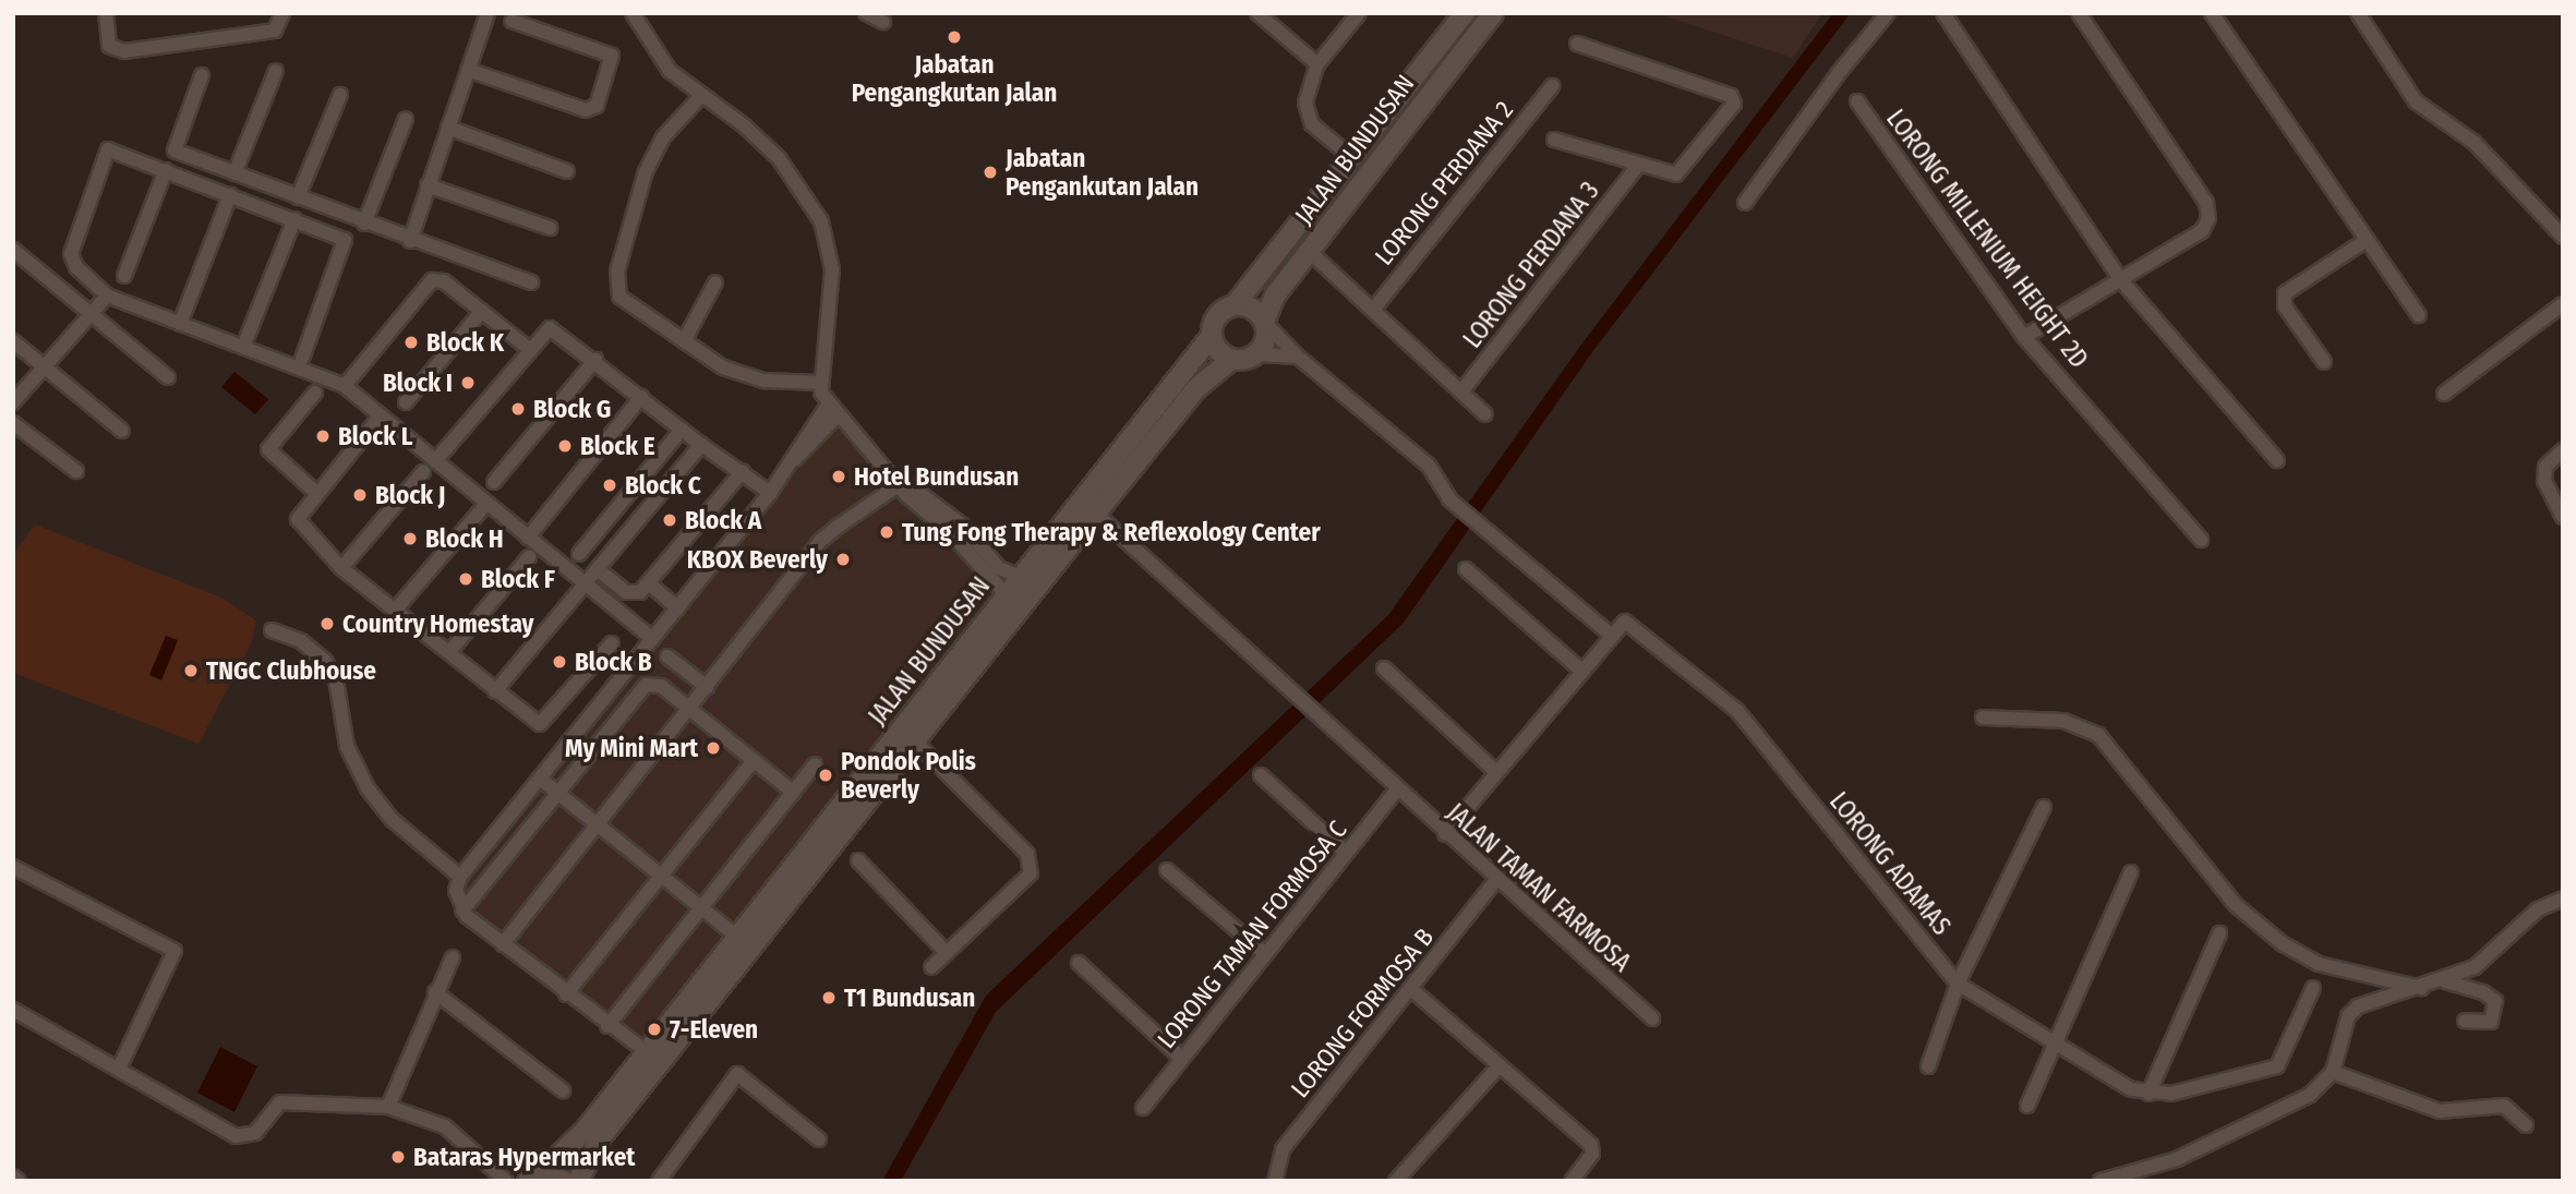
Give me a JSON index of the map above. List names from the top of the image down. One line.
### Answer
{"streets":{"main road":["JALAN BUNDUSAN"],"street":["LORONG PERDANA 2","LORONG MILLENIUM HEIGHT 2D","LORONG PERDANA 3","LORONG ADAMAS","JALAN TAMAN FARMOSA","LORONG TAMAN FORMOSA C","LORONG FORMOSA B"]},"crossings":[["JALAN BUNDUSAN","JALAN TAMAN FARMOSA"],["JALAN TAMAN FARMOSA","LORONG TAMAN FORMOSA C"],["JALAN TAMAN FARMOSA","LORONG FORMOSA B"]],"places":["Jabatan Pengangkutan Jalan","Jabatan Pengankutan Jalan","Block K","Block I","Block G","Block L","Block E","Hotel Bundusan","Block C","Block J","Block A","Tung Fong Therapy & Reflexology Center","Block H","KBOX Beverly","Block F","Country Homestay","Block B","TNGC Clubhouse","My Mini Mart","Pondok Polis Beverly","T1 Bundusan","7-Eleven","Bataras Hypermarket"]}
